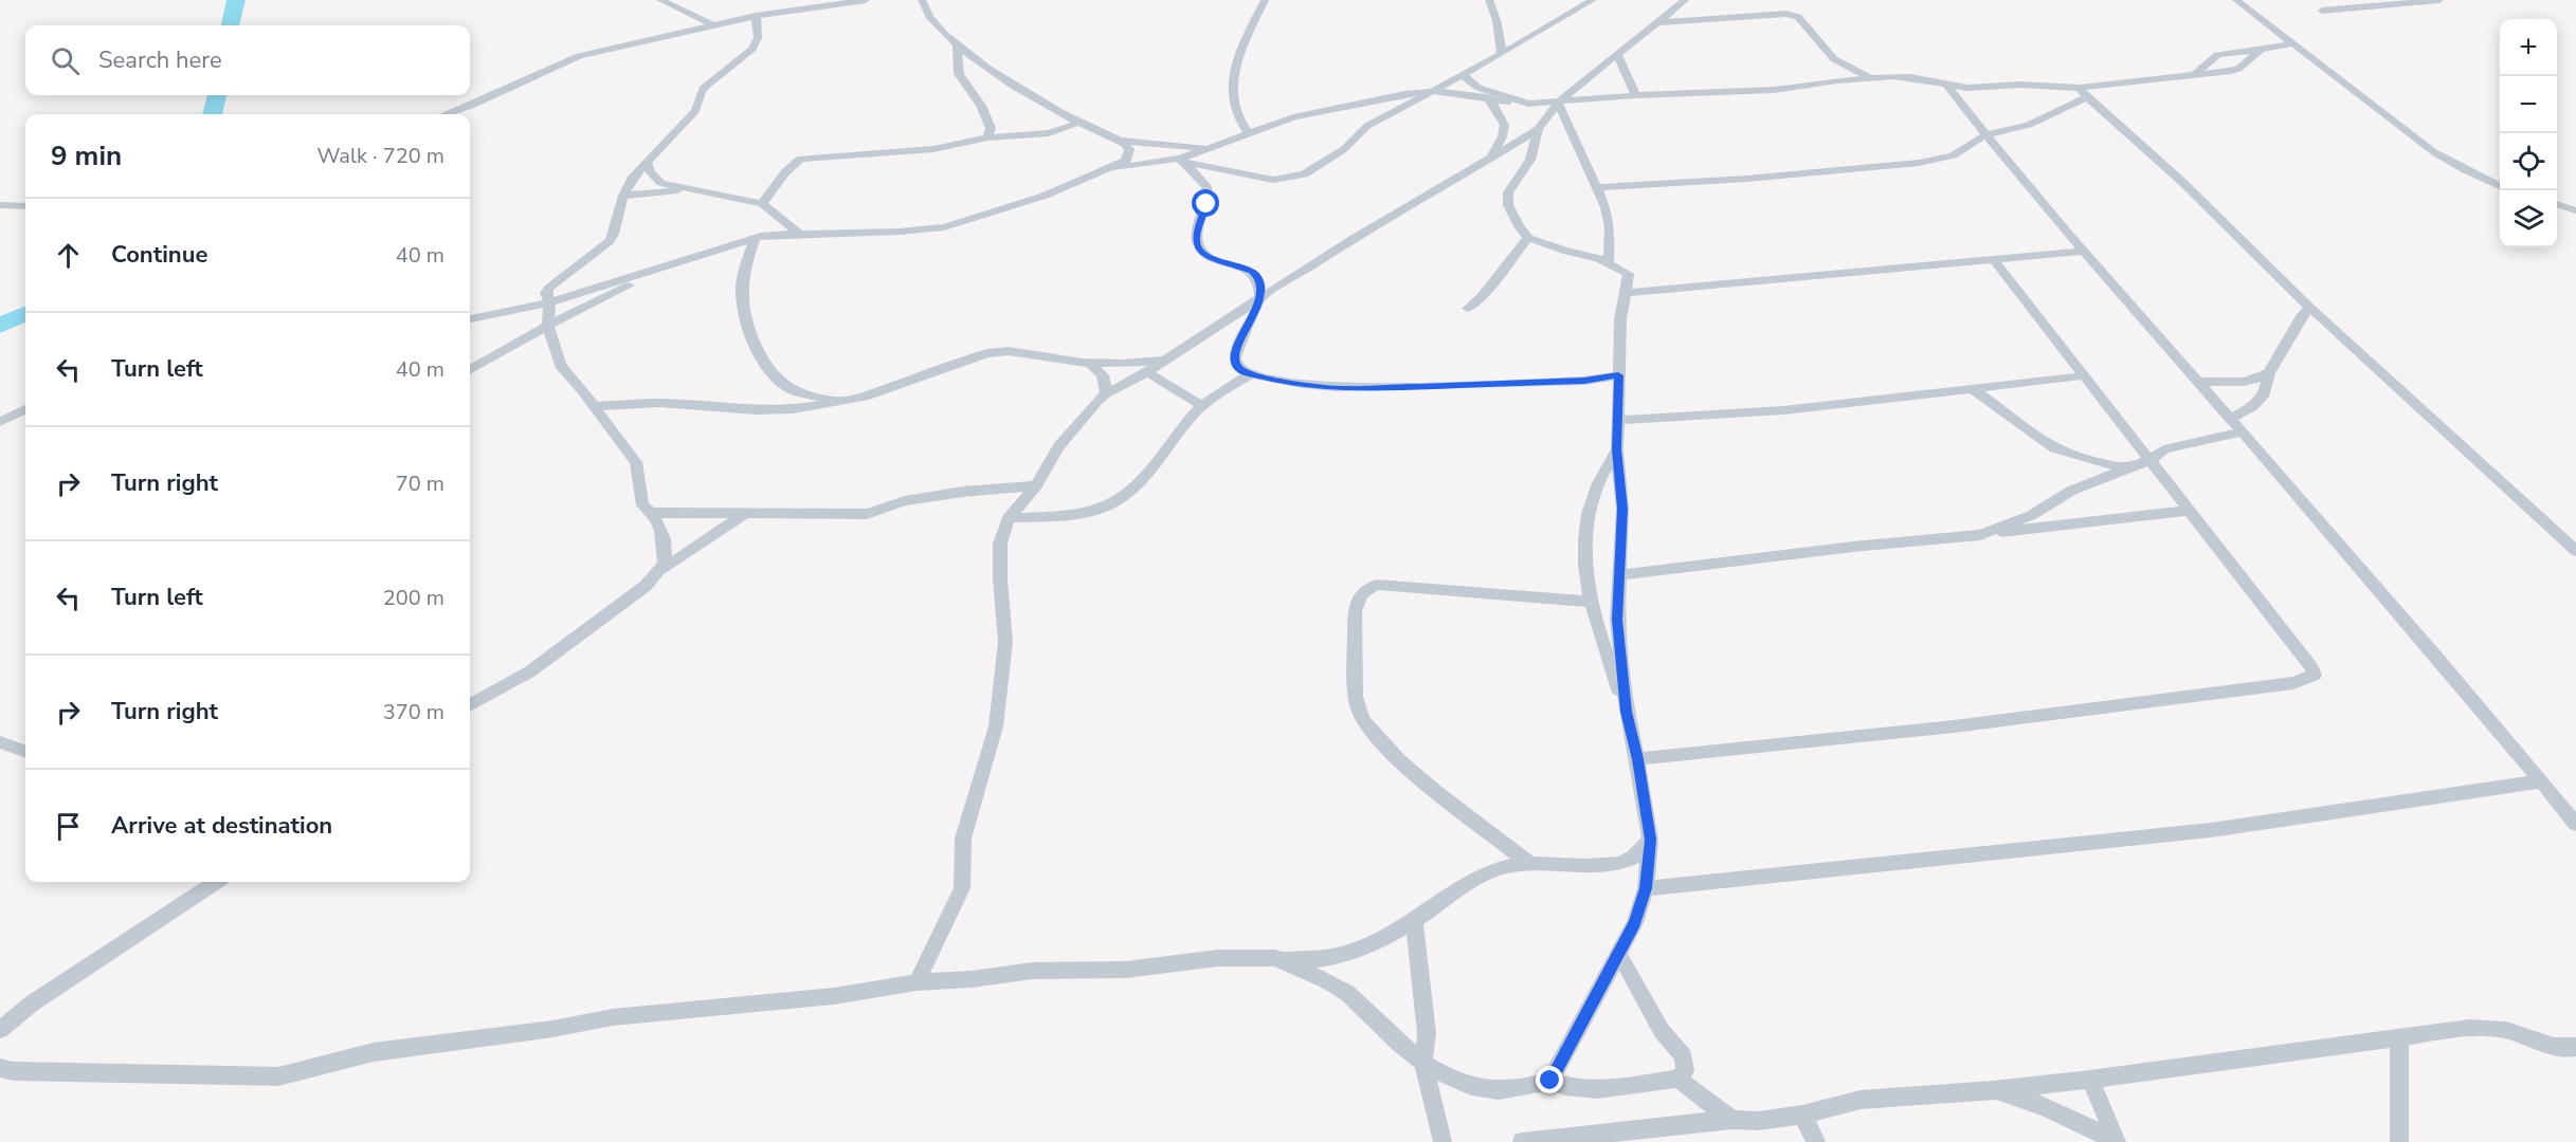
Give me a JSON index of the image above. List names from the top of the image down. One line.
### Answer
{"page":{"map_buttons":["+","−"],"search":"Search here","heading":["9 min","Walk · 720 m"],"list":[["Continue","40 m"],["Turn left","40 m"],["Turn right","70 m"],["Turn left","200 m"],["Turn right","370 m"],"Arrive at destination"]}}
